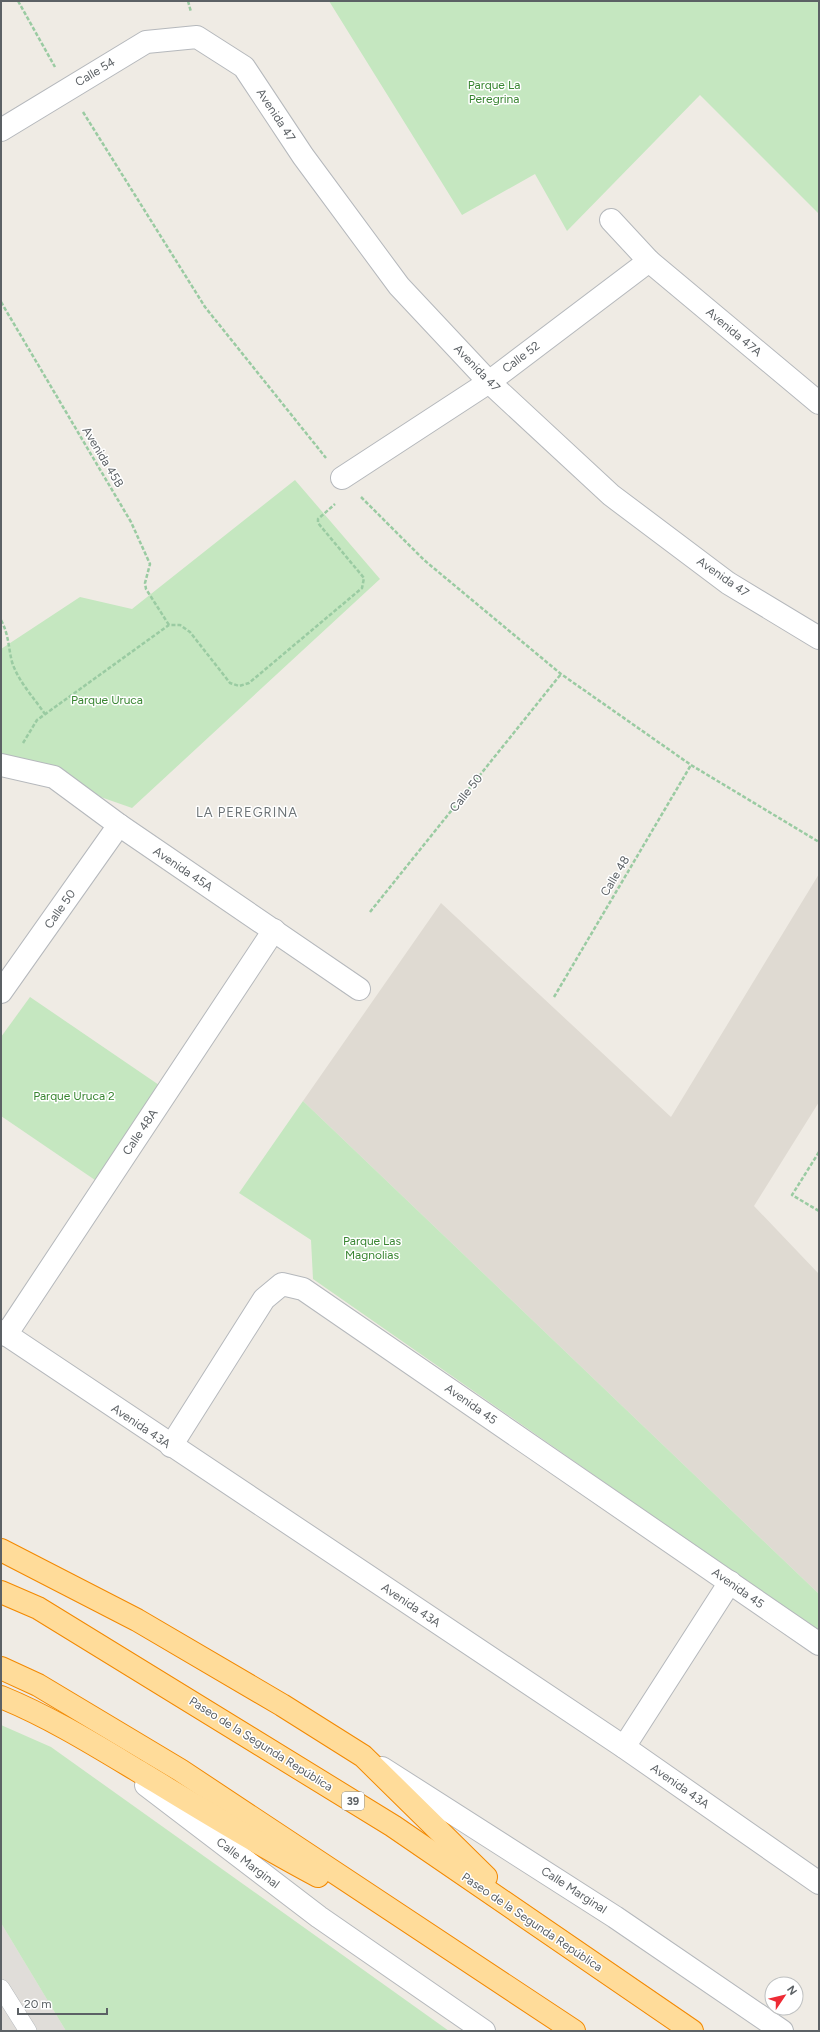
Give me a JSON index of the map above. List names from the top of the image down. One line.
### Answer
{"streets":{"highway":["Paseo de la Segunda República","39"],"street":["Calle 54","Avenida 47","Avenida 47A","Calle 52","Calle 50","Avenida 45A","Calle 48A","Avenida 45","Avenida 43A","Calle Marginal"],"path":["Avenida 45B","Calle 48"]},"crossings":[["Calle 54","Avenida 47"],["Avenida 47","Calle 52"],["Avenida 47A","Calle 52"],["Calle 50","Avenida 45A"],["Avenida 45A","Calle 48A"],["Calle 48A","Avenida 43A"],["Avenida 45","Avenida 43A"]],"districts":["LA PEREGRINA"],"parks":["Parque La Peregrina","Parque Uruca","Parque Uruca 2","Parque Las Magnolias"],"scale_bar":"20 m","north":"top right"}
